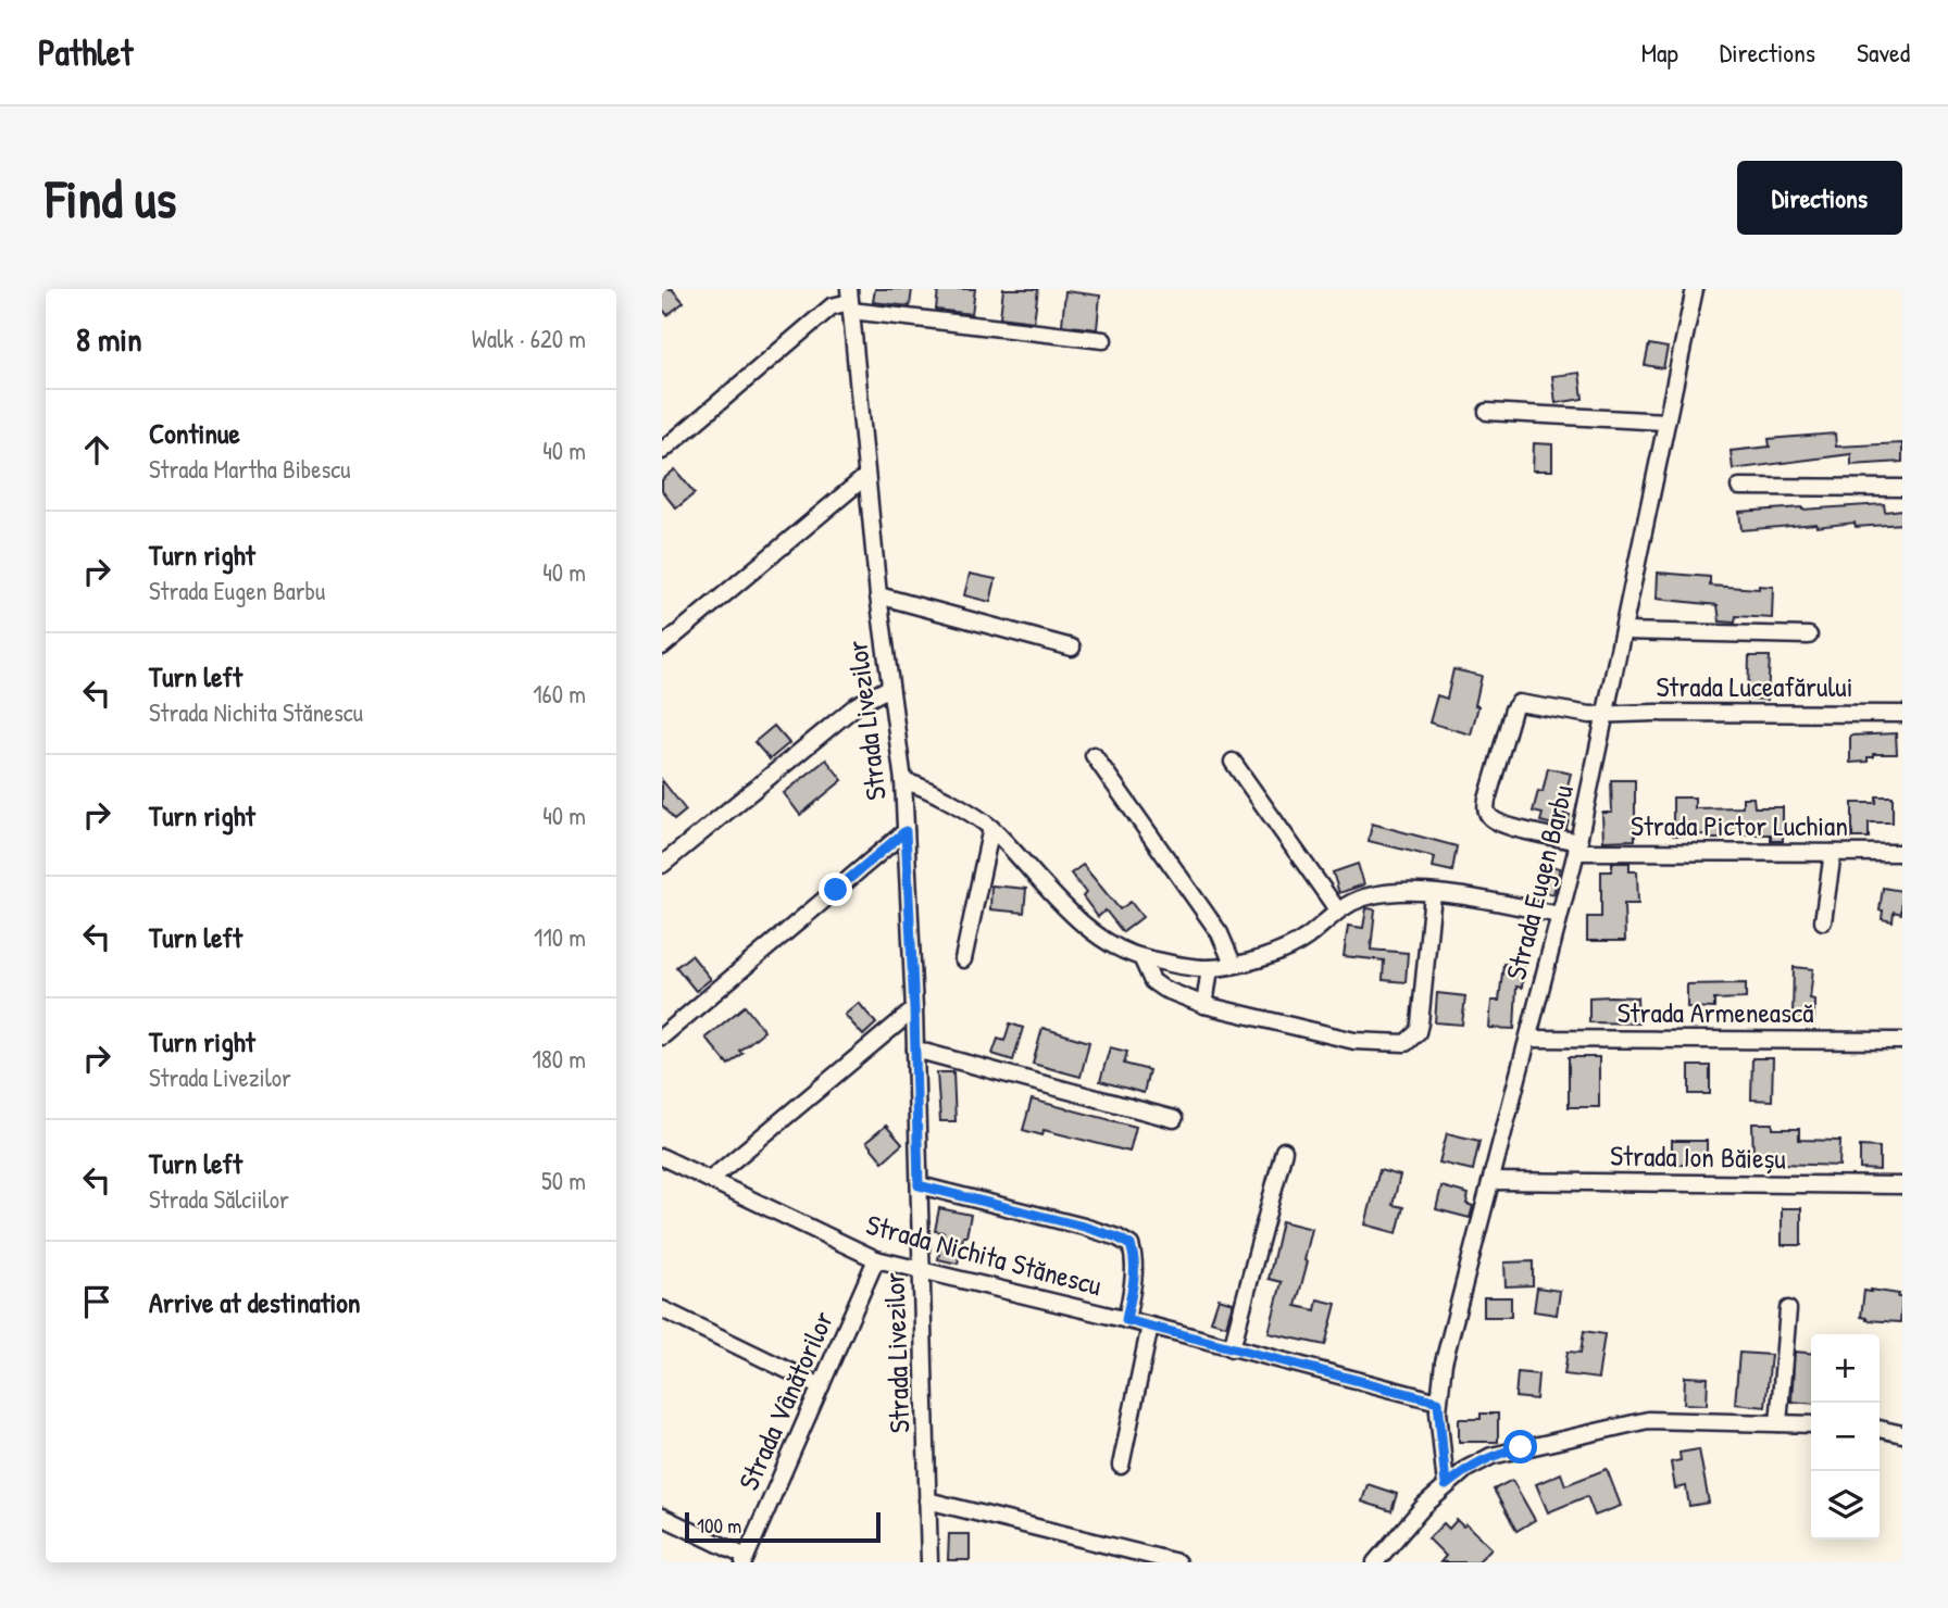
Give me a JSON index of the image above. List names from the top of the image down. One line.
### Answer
{"streets":{"street":["Strada Luceafărului","Strada Livezilor","Strada Pictor Luchian","Strada Eugen Barbu","Strada Armenească","Strada Ion Băieșu","Strada Nichita Stănescu","Strada Vânătorilor"]},"crossings":[["Strada Luceafărului","Strada Pictor Luchian"],["Strada Luceafărului","Strada Eugen Barbu"],["Strada Livezilor","Strada Nichita Stănescu"],["Strada Pictor Luchian","Strada Eugen Barbu"],["Strada Eugen Barbu","Strada Armenească"],["Strada Eugen Barbu","Strada Ion Băieșu"],["Strada Eugen Barbu","Strada Nichita Stănescu"],["Strada Nichita Stănescu","Strada Vânătorilor"]],"scale_bar":"100 m","page":{"header":"Pathlet","nav":["Map","Directions","Saved"],"buttons":"Directions","title":"Find us","heading":["8 min","Walk · 620 m"],"list":[["Continue","Strada Martha Bibescu","40 m"],["Turn right","Strada Eugen Barbu","40 m"],["Turn left","Strada Nichita Stănescu","160 m"],["Turn right","40 m"],["Turn left","110 m"],["Turn right","Strada Livezilor","180 m"],["Turn left","Strada Sălciilor","50 m"],"Arrive at destination"],"map_buttons":["+","−"],"scale":"100 m"}}
